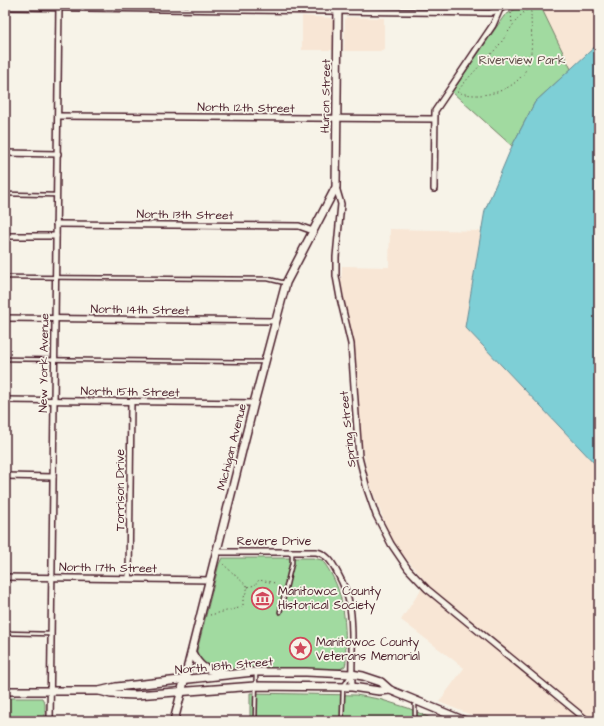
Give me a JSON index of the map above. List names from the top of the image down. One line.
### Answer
{"streets":{"main road":["Huron Street","Michigan Avenue","North 18th Street"],"street":["North 12th Street","North 13th Street","North 14th Street","New York Avenue","North 15th Street","Spring Street","Torrison Drive","Revere Drive","North 17th Street"]},"crossings":[["Huron Street","North 12th Street"],["Huron Street","Spring Street"],["Huron Street","Michigan Avenue"],["North 12th Street","New York Avenue"],["North 13th Street","New York Avenue"],["North 13th Street","Michigan Avenue"],["North 14th Street","New York Avenue"],["North 14th Street","Michigan Avenue"],["New York Avenue","North 15th Street"],["New York Avenue","North 17th Street"],["New York Avenue","North 18th Street"],["North 15th Street","Michigan Avenue"],["North 15th Street","Torrison Drive"],["Spring Street","Michigan Avenue"],["Michigan Avenue","Revere Drive"],["Michigan Avenue","North 17th Street"],["Michigan Avenue","North 18th Street"],["Torrison Drive","North 17th Street"],["Revere Drive","North 18th Street"]],"parks":["Riverview Park"],"places":{"museum":["Manitowoc County Historical Society"],"place":["Manitowoc County Veterans Memorial"]}}
